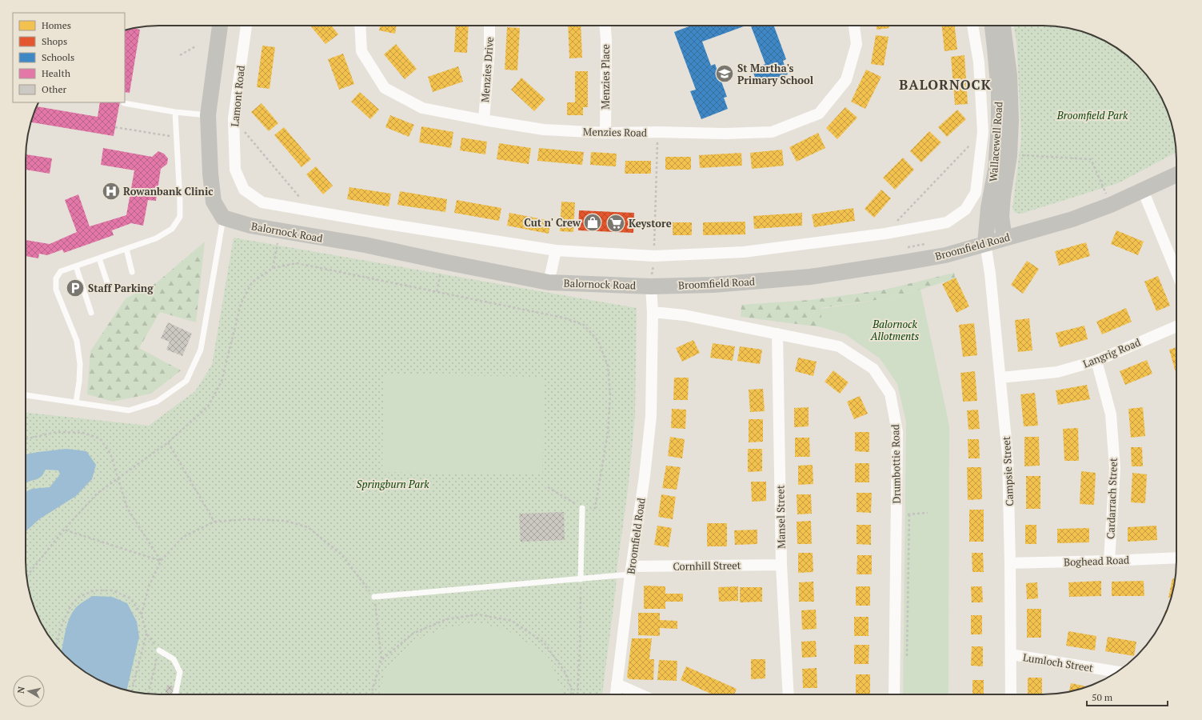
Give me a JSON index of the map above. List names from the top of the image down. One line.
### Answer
{"streets":{"street":["Menzies Drive","Menzies Place","Lamont Road","Menzies Road","Wallacewell Road","Balornock Road","Broomfield Road","Langrig Road","Drumbottie Road","Campsie Street","Cardarrach Street","Mansel Street","Boghead Road","Cornhill Street","Lumloch Street"]},"crossings":[["Menzies Drive","Menzies Road"],["Menzies Place","Menzies Road"],["Wallacewell Road","Broomfield Road"],["Wallacewell Road","Campsie Street"],["Balornock Road","Broomfield Road"],["Broomfield Road","Drumbottie Road"],["Broomfield Road","Campsie Street"],["Broomfield Road","Cornhill Street"],["Langrig Road","Campsie Street"],["Langrig Road","Cardarrach Street"],["Drumbottie Road","Mansel Street"],["Campsie Street","Boghead Road"],["Campsie Street","Lumloch Street"],["Cardarrach Street","Boghead Road"],["Mansel Street","Cornhill Street"]],"districts":["BALORNOCK"],"parks":["Broomfield Park","Balornock Allotments","Springburn Park"],"places":{"school or university":["St Martha's Primary School"],"hospital":["Rowanbank Clinic"],"shop":["Cut n' Crew"],"supermarket":["Keystore"],"parking":["Staff Parking"]},"legend":["Homes","Shops","Schools","Health","Other"],"scale_bar":"50 m","north":"left"}
